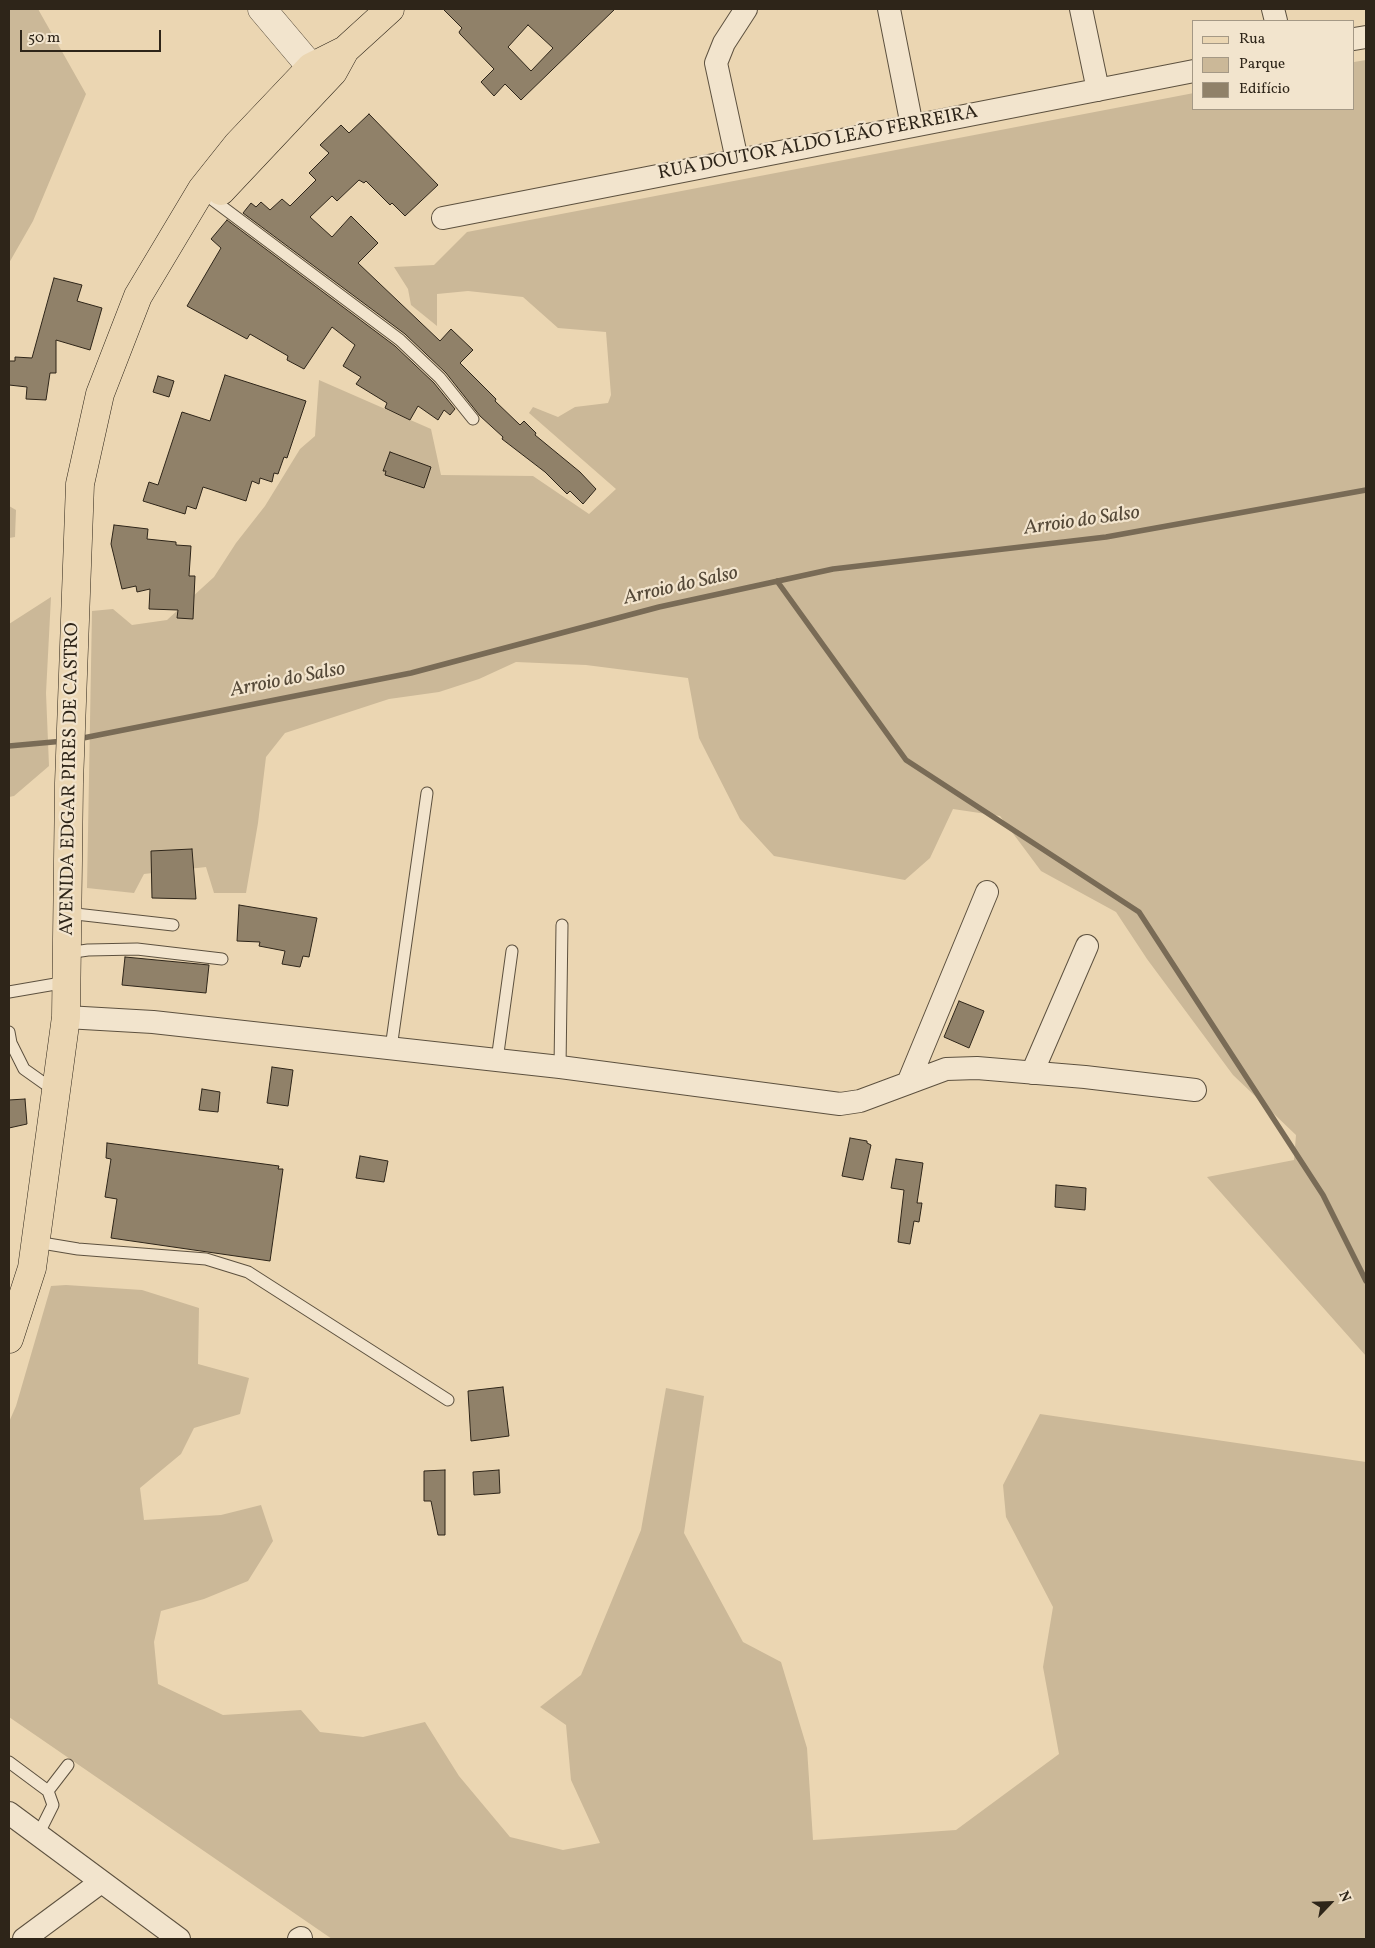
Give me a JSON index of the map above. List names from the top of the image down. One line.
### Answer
{"streets":{"main road":["AVENIDA EDGAR PIRES DE CASTRO"],"street":["RUA DOUTOR ALDO LEÃO FERREIRA"]},"water":["Arroio do Salso"],"legend":["Rua","Parque","Edifício"],"scale_bar":"50 m","north":"top right"}
